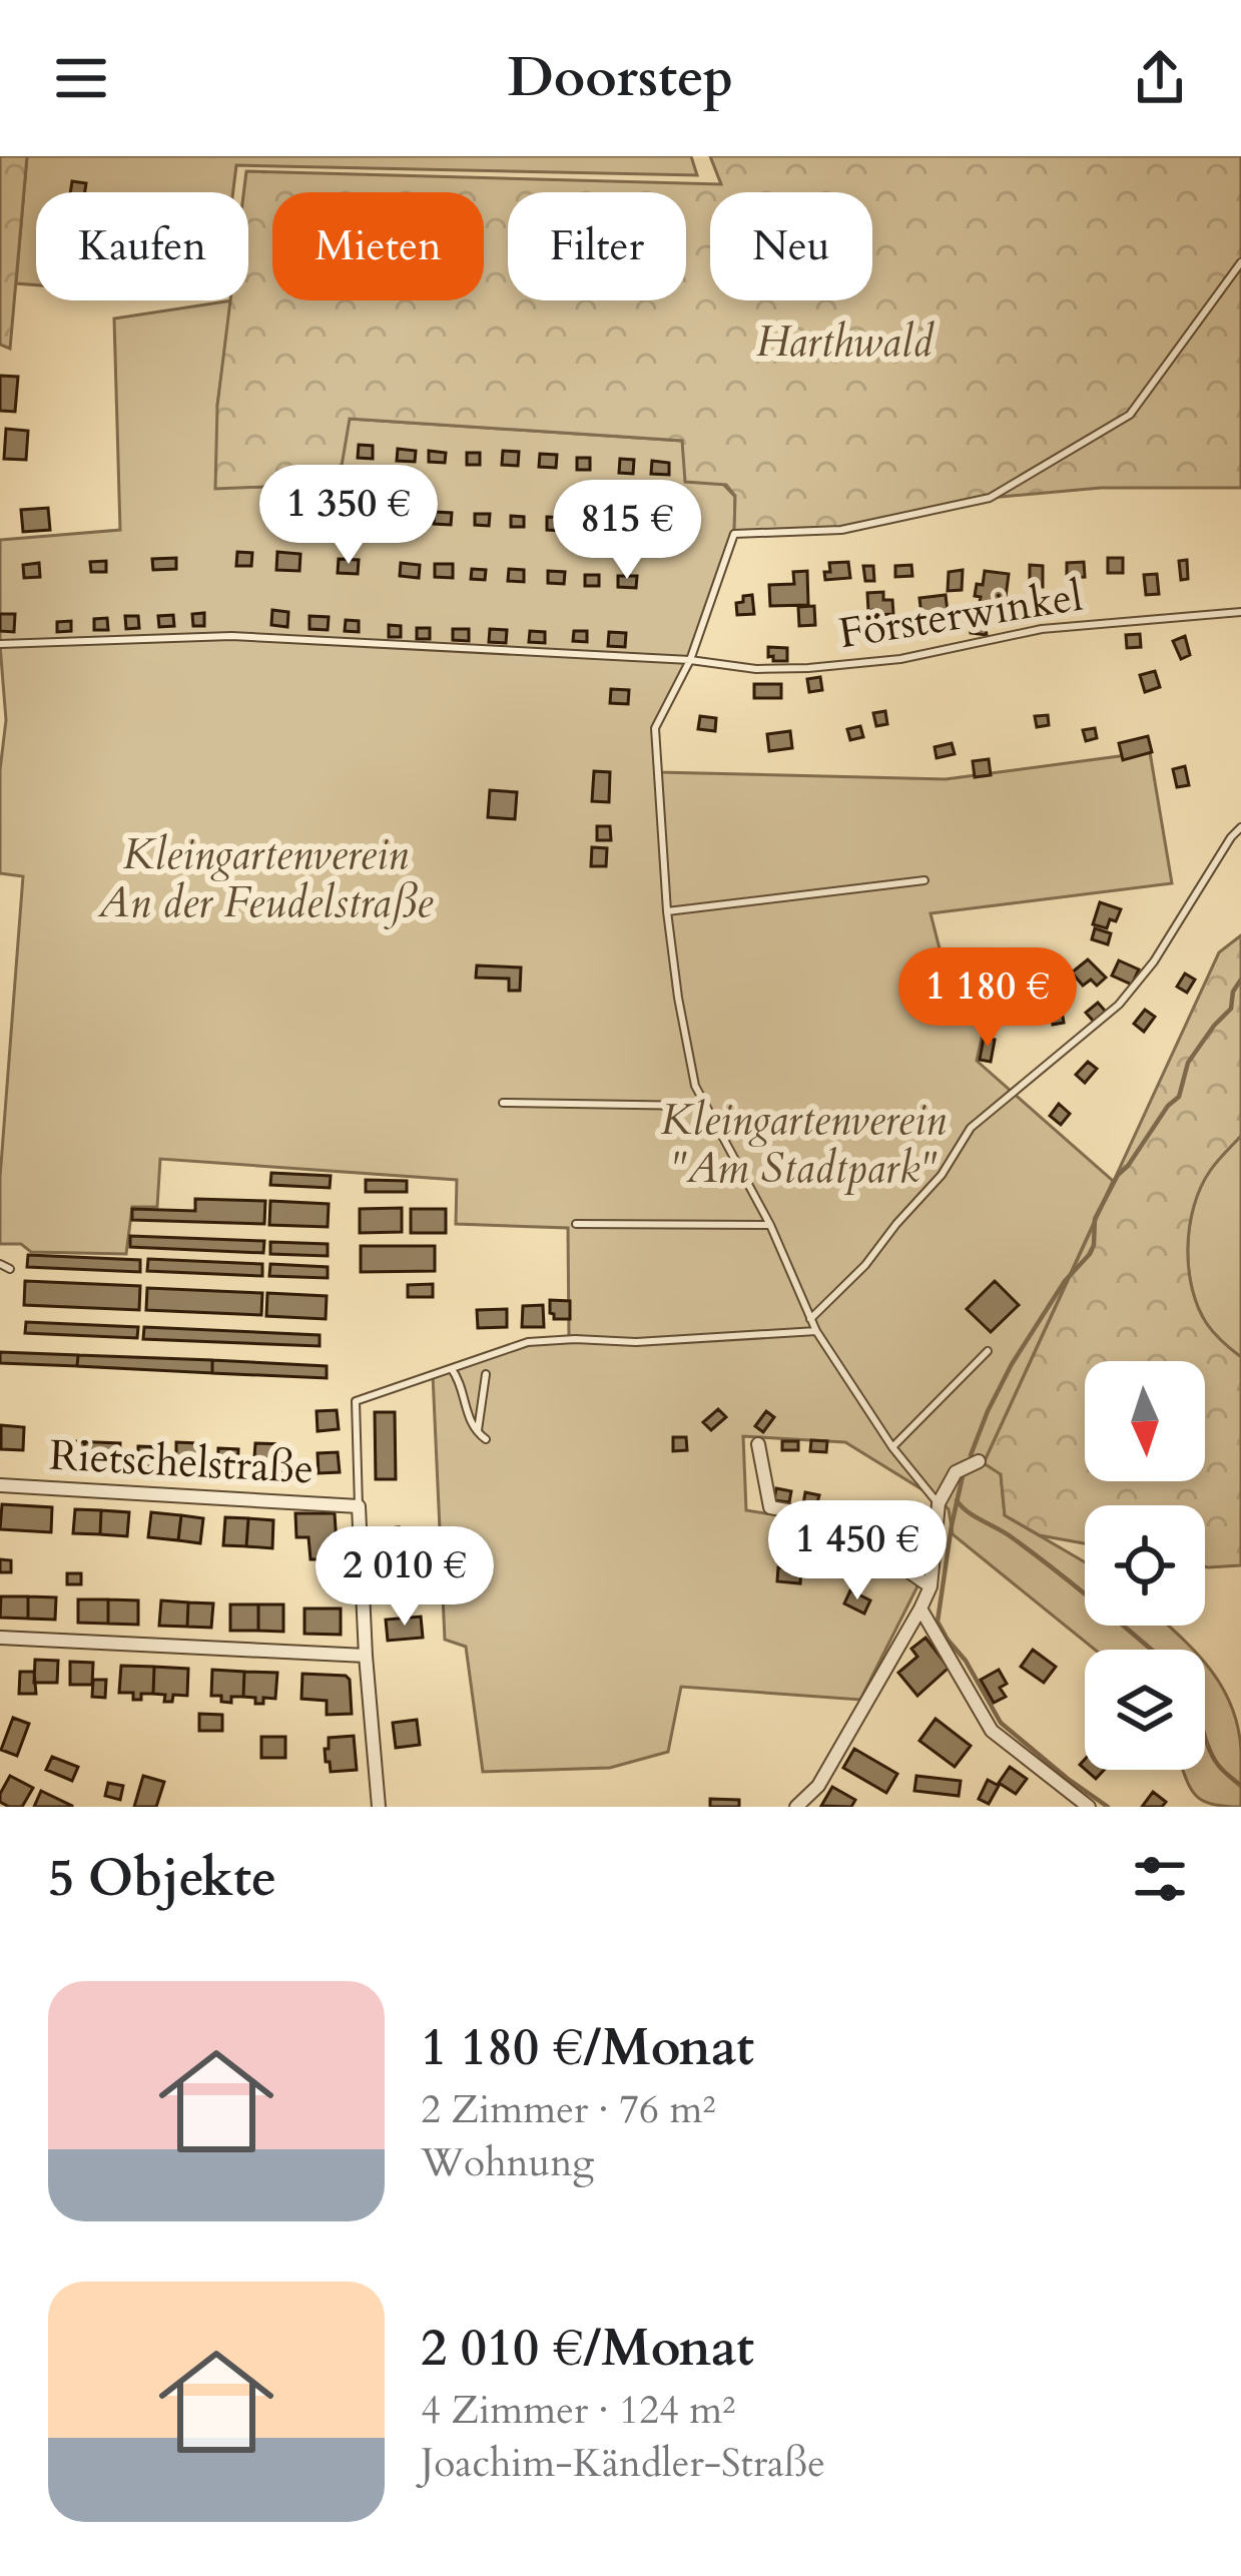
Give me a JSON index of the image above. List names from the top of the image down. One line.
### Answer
{"streets":{"street":["Rietschelstraße"],"lane":["Försterwinkel"]},"parks":["Harthwald","Kleingartenverein An der Feudelstraße","Kleingartenverein \"Am Stadtpark\""],"north":"bottom","page":{"header":"Doorstep","chip":["Kaufen","Mieten","Filter","Neu"],"price":["1 350 €","815 €","1 180 €","1 450 €","2 010 €"],"heading":"5 Objekte","list":[{"name":"1 180 €/Monat","note":"2 Zimmer · 76 m² · Wohnung"},{"name":"2 010 €/Monat","note":"4 Zimmer · 124 m² · Joachim-Kändler-Straße"}]}}
